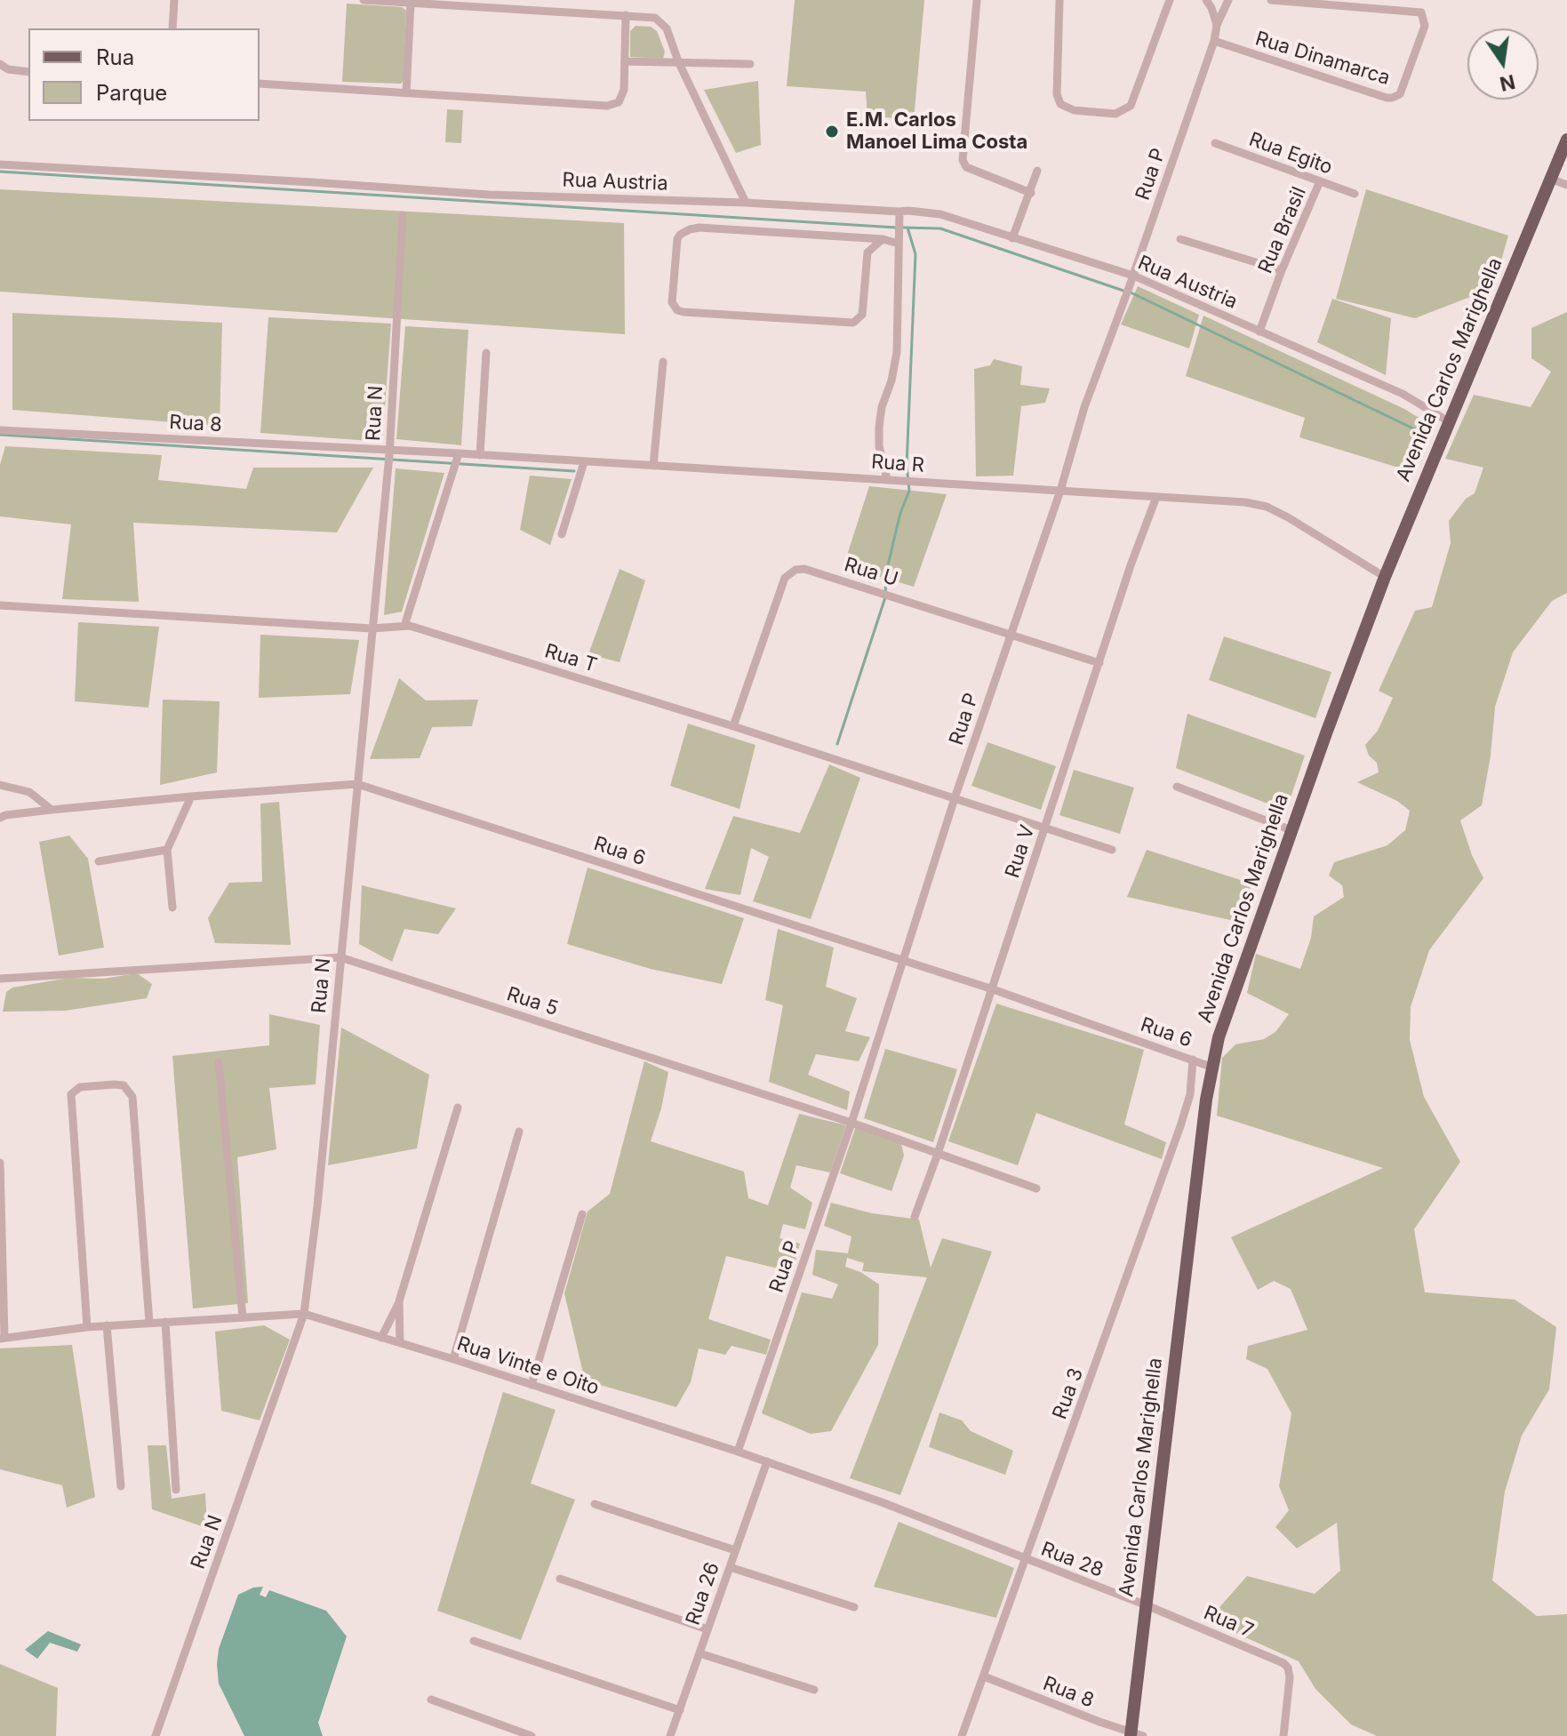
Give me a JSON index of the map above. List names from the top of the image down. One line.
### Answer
{"streets":{"main road":["Avenida Carlos Marighella"],"street":["Rua Dinamarca","Rua Egito","Rua P","Rua Austria","Rua Brasil","Rua N","Rua 8","Rua R","Rua U","Rua T","Rua 6","Rua V","Rua 5","Rua Vinte e Oito","Rua 3","Rua 28","Rua 26","Rua 7"]},"crossings":[["Rua Dinamarca","Rua P"],["Rua Egito","Rua Brasil"],["Rua P","Rua Austria"],["Rua P","Rua R"],["Rua P","Rua U"],["Rua P","Rua T"],["Rua P","Rua 6"],["Rua P","Rua 5"],["Rua P","Rua Vinte e Oito"],["Rua Austria","Rua Brasil"],["Rua Austria","Avenida Carlos Marighella"],["Avenida Carlos Marighella","Rua 8"],["Avenida Carlos Marighella","Rua R"],["Avenida Carlos Marighella","Rua 6"],["Avenida Carlos Marighella","Rua 28"],["Avenida Carlos Marighella","Rua 7"],["Rua N","Rua 8"],["Rua N","Rua R"],["Rua N","Rua T"],["Rua N","Rua 6"],["Rua N","Rua 5"],["Rua N","Rua Vinte e Oito"],["Rua 8","Rua R"],["Rua 8","Rua 3"],["Rua R","Rua V"],["Rua U","Rua T"],["Rua U","Rua V"],["Rua T","Rua V"],["Rua 6","Rua V"],["Rua 6","Rua 3"],["Rua V","Rua 5"],["Rua Vinte e Oito","Rua 3"],["Rua Vinte e Oito","Rua 28"],["Rua Vinte e Oito","Rua 26"],["Rua 3","Rua 28"],["Rua 28","Rua 7"]],"places":["E.M. Carlos Manoel Lima Costa"],"legend":["Rua","Parque"],"north":"bottom"}
